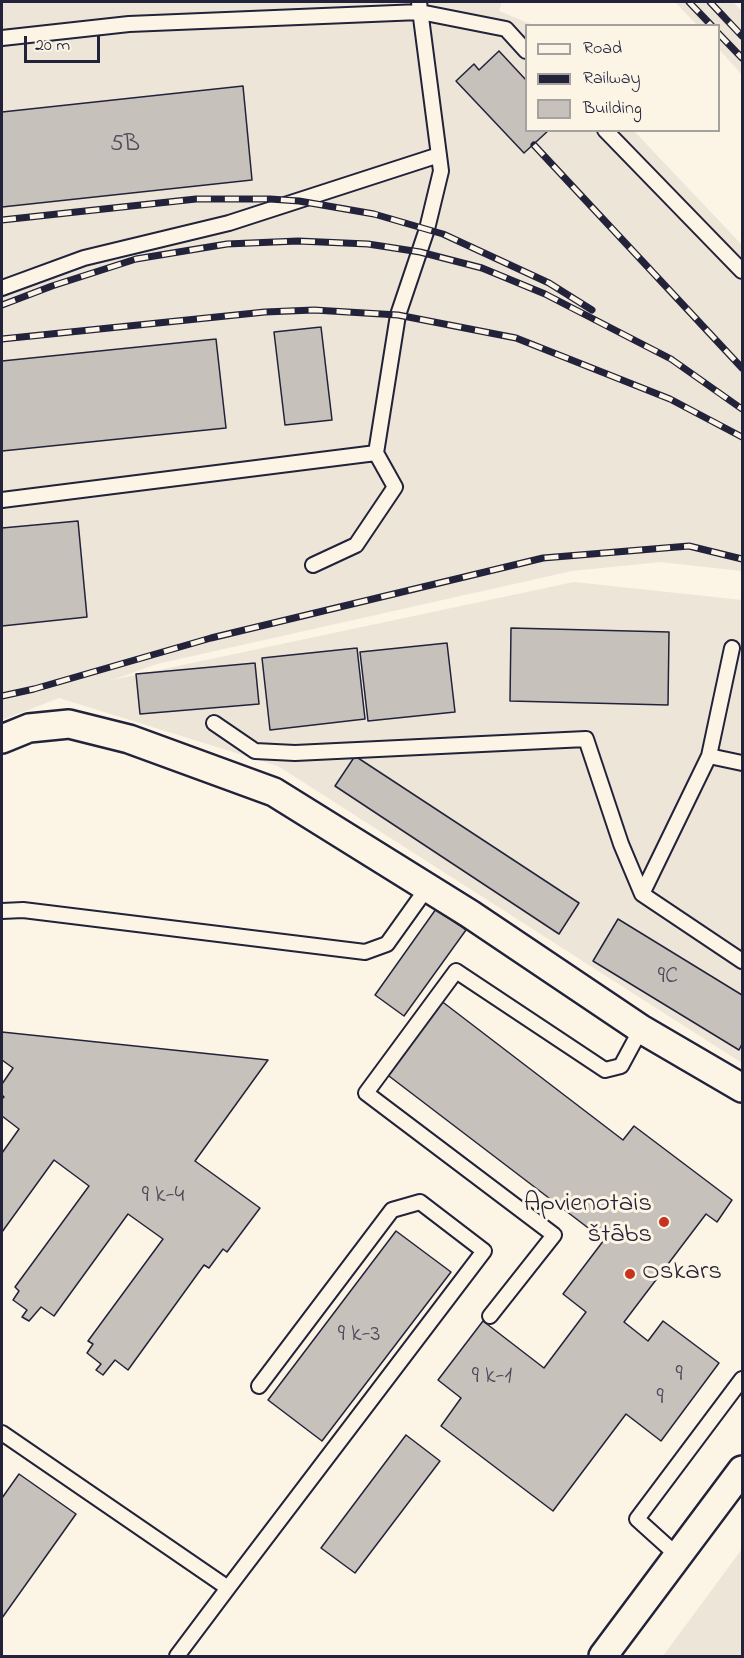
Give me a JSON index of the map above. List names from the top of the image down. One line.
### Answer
{"places":["Apvienotais štābs","Oskars"],"house_numbers":["5B","9C","9 k-4","9 k-3","9","9 k-1","9"],"legend":["Road","Railway","Building"],"scale_bar":"20 m"}
